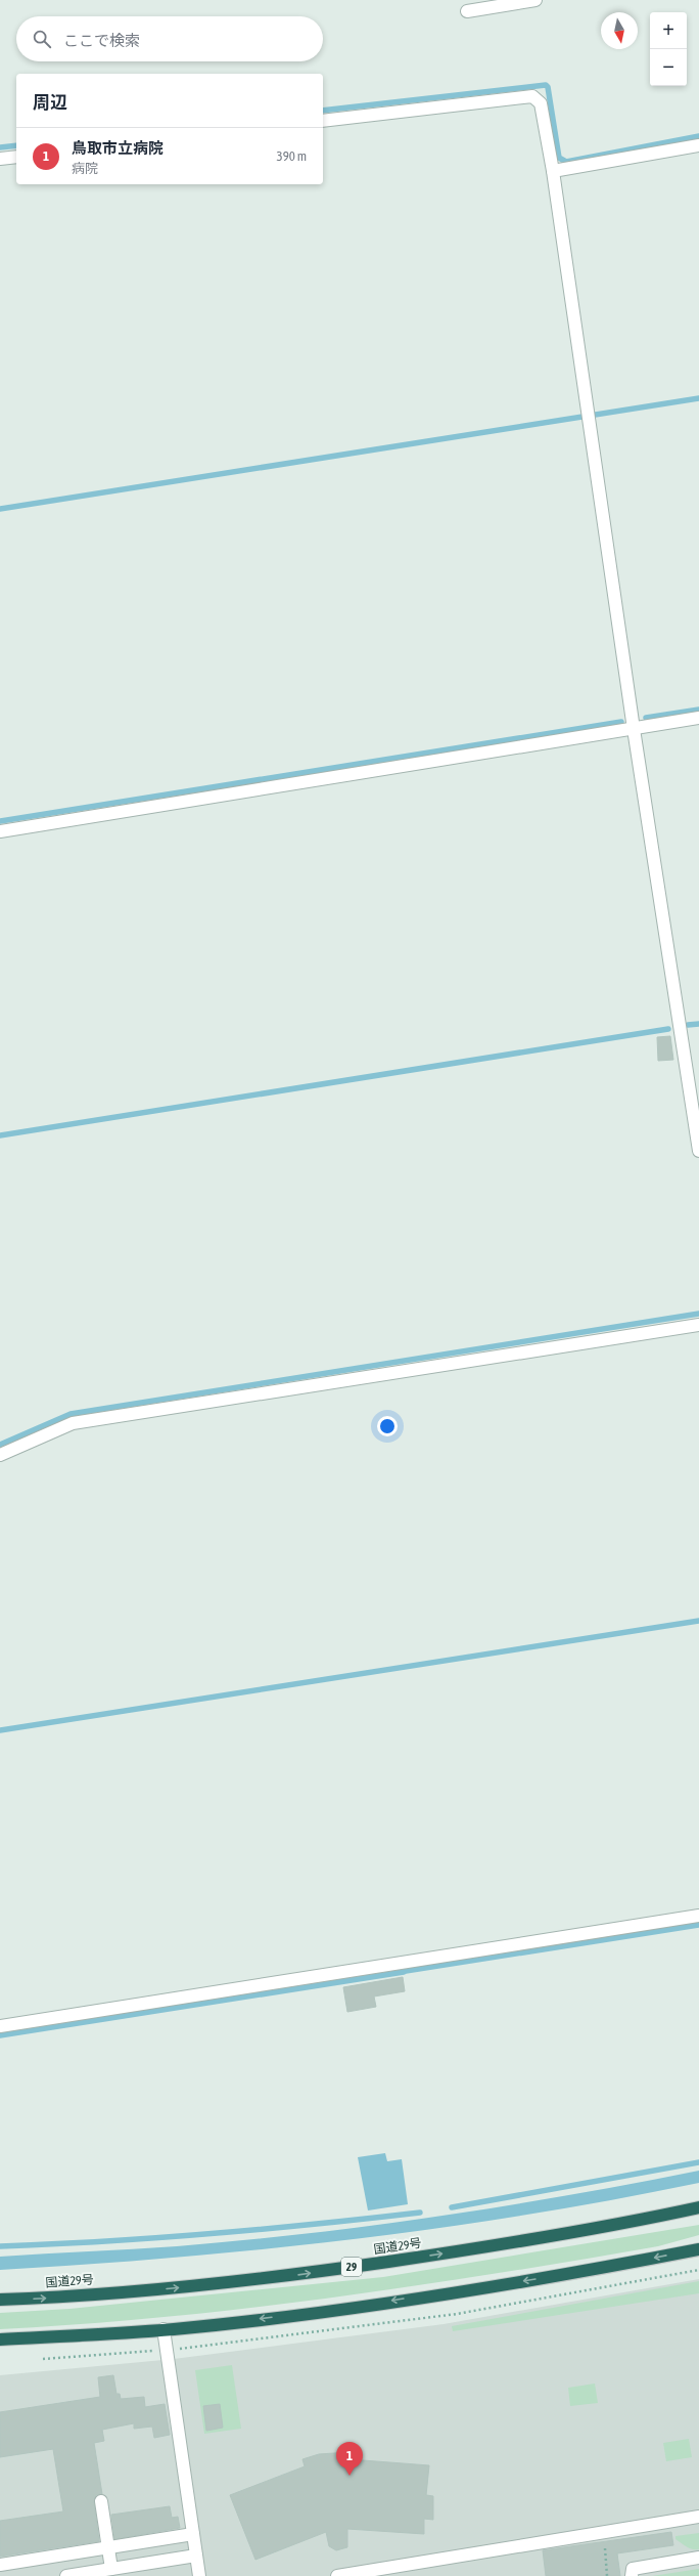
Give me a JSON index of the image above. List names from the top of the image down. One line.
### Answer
{"streets":{"highway":["国道29号","29"]},"north":"bottom","page":{"map_buttons":["+","−"],"search":"ここで検索","heading":"周辺","list":[{"mark":"1","name":"鳥取市立病院","note":"病院","value":"390 m"}],"pins":"1"}}
